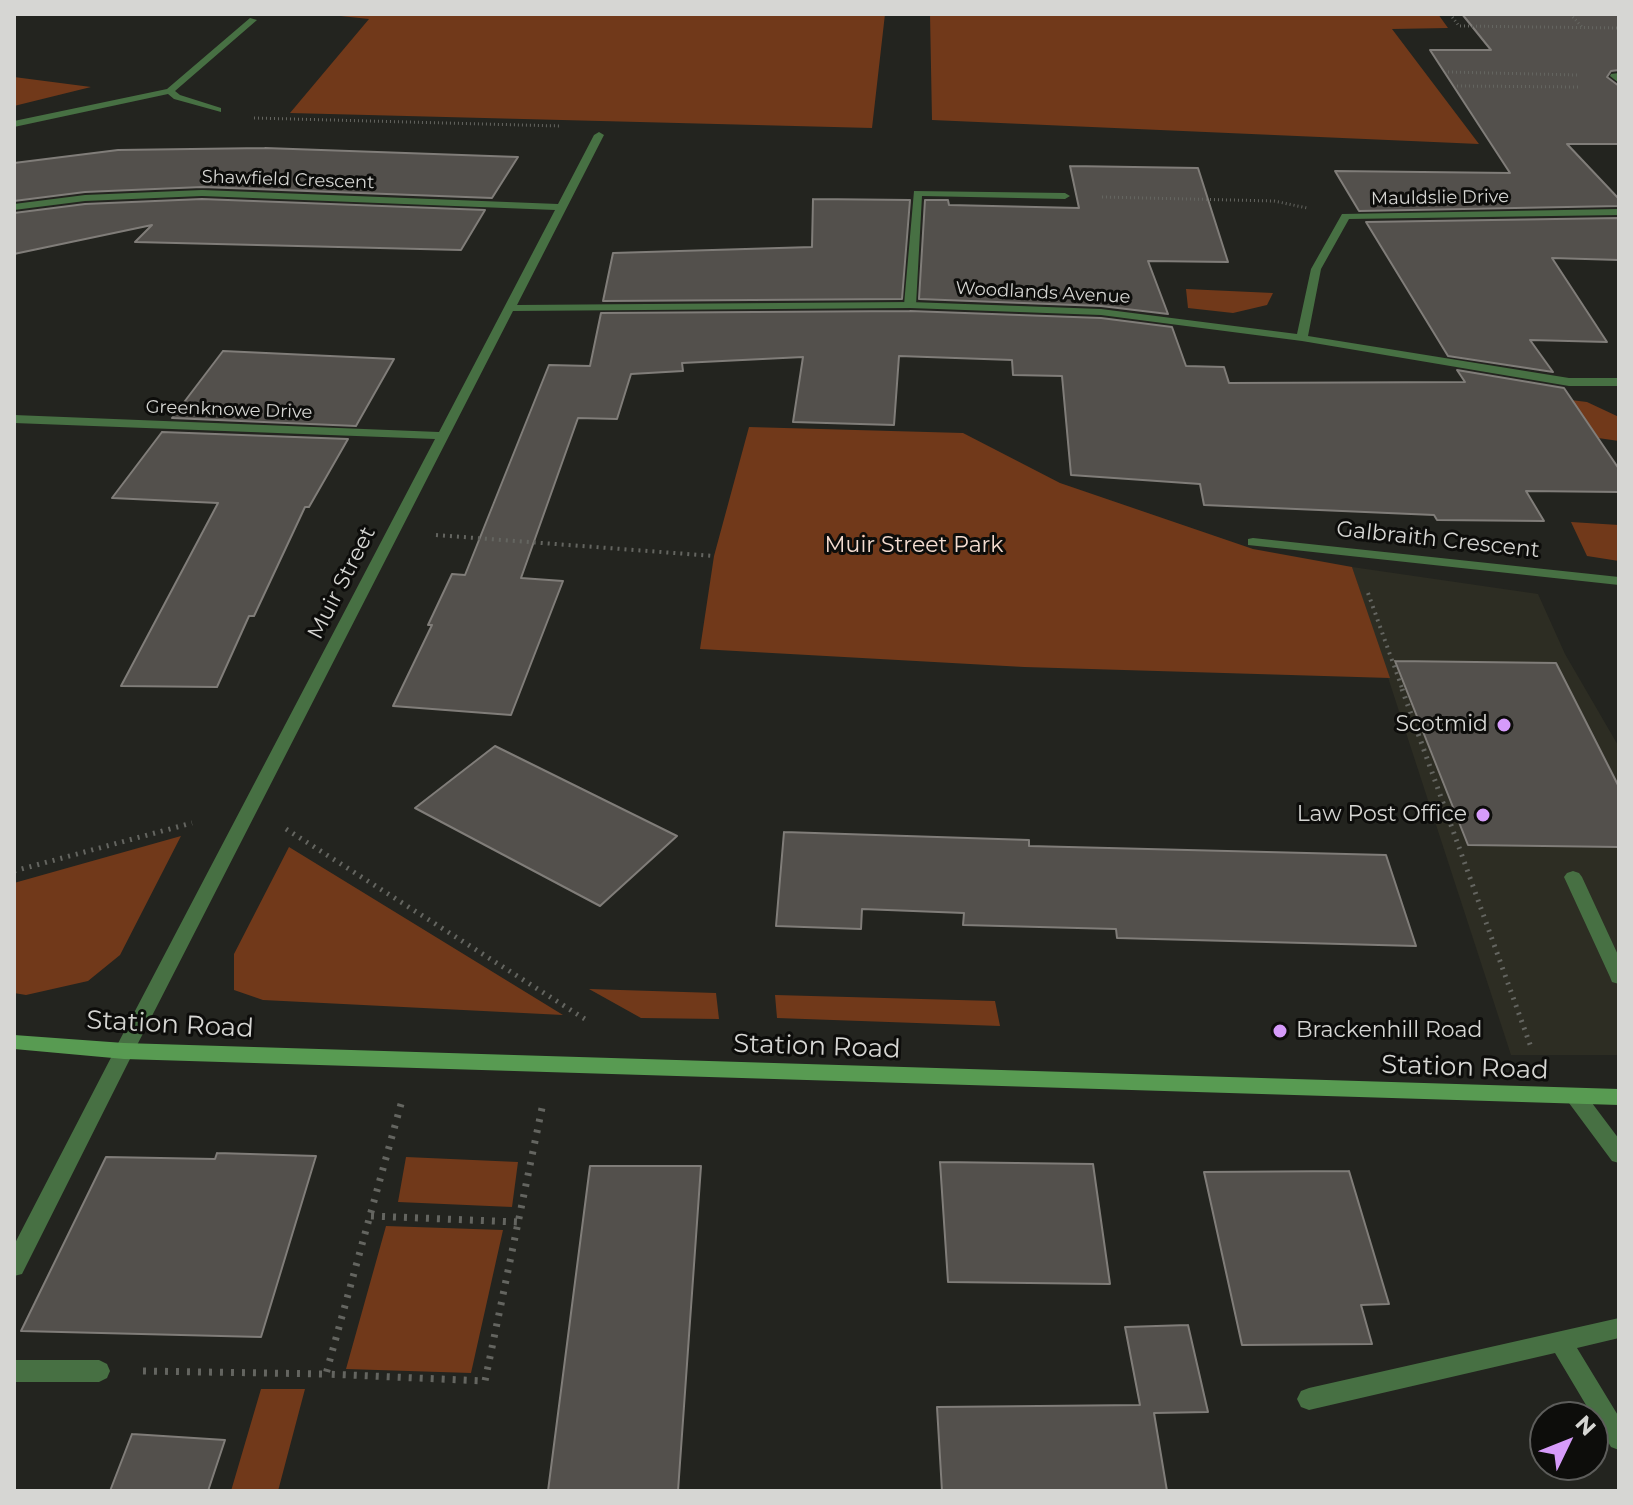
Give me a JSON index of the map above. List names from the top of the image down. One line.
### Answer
{"streets":{"main road":["Station Road"],"street":["Shawfield Crescent","Mauldslie Drive","Woodlands Avenue","Greenknowe Drive","Galbraith Crescent","Muir Street"]},"crossings":[["Shawfield Crescent","Muir Street"],["Mauldslie Drive","Woodlands Avenue"],["Woodlands Avenue","Muir Street"],["Greenknowe Drive","Muir Street"],["Muir Street","Station Road"]],"parks":["Muir Street Park"],"places":["Scotmid","Law Post Office","Brackenhill Road"],"north":"top right"}
